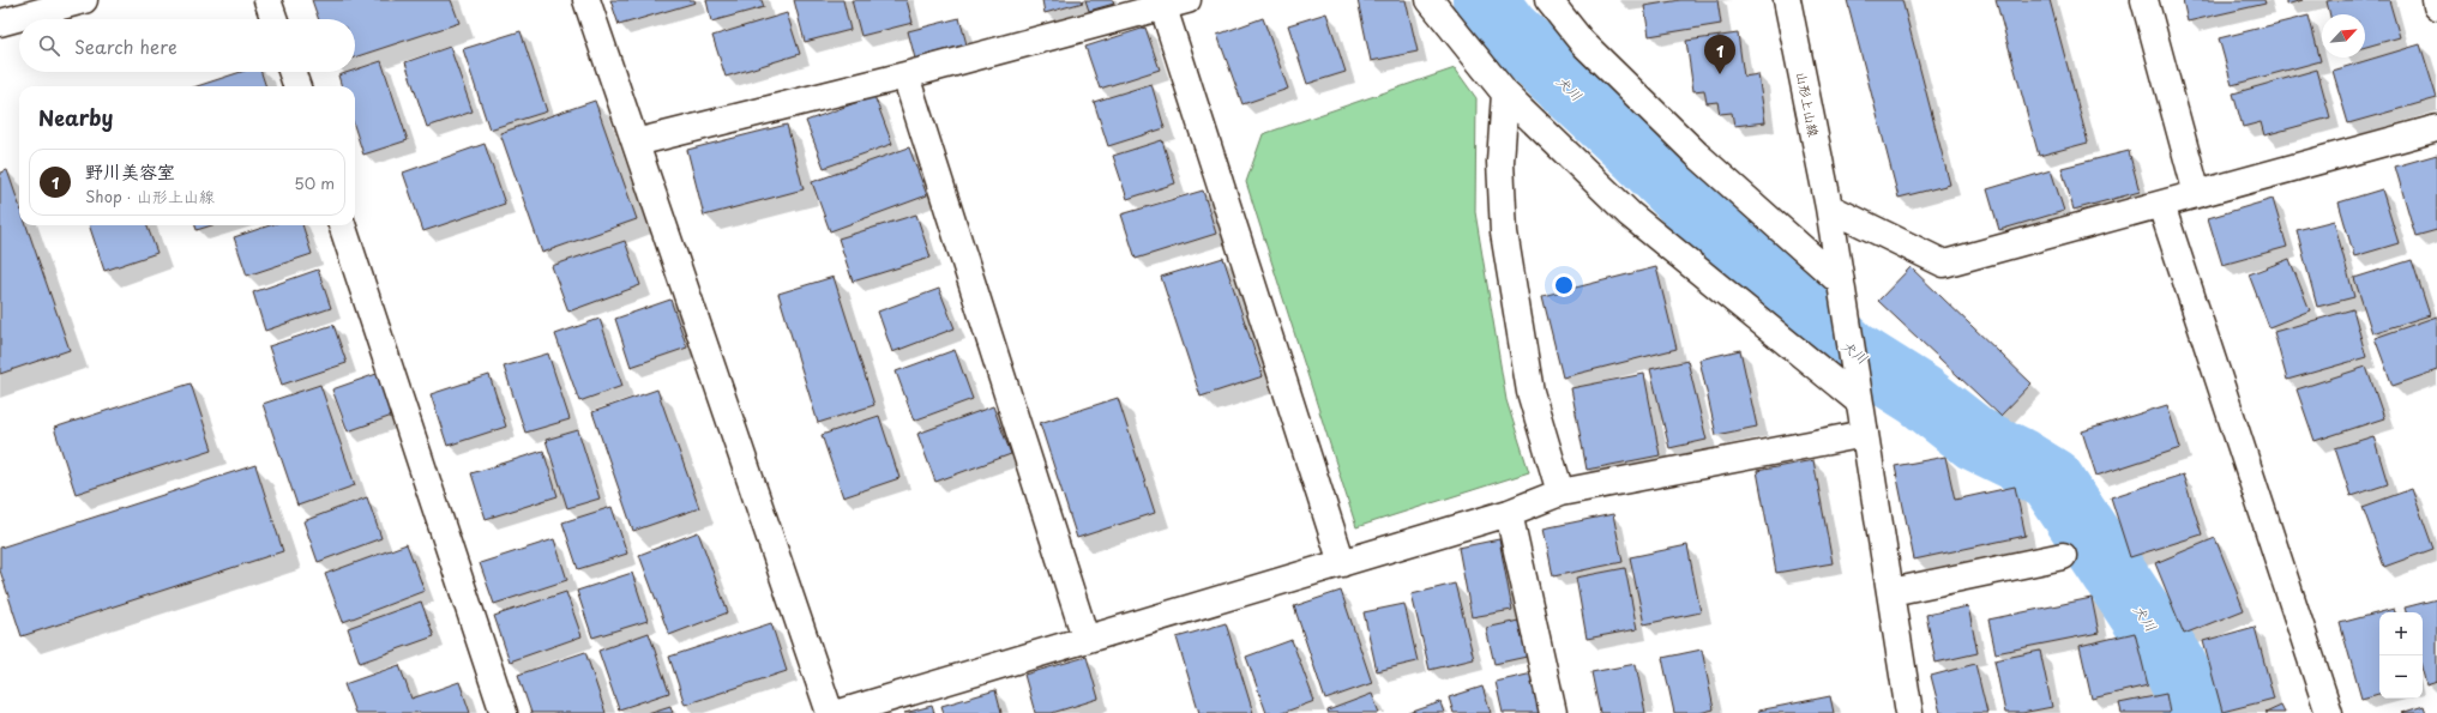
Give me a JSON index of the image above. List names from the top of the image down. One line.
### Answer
{"streets":{"street":["山形上山線"]},"water":["犬川"],"north":"top right","page":{"search":"Search here","pins":"1","heading":"Nearby","list":[{"mark":"1","name":"野川美容室","note":"Shop · 山形上山線","value":"50 m"}],"map_buttons":["+","−"]}}
